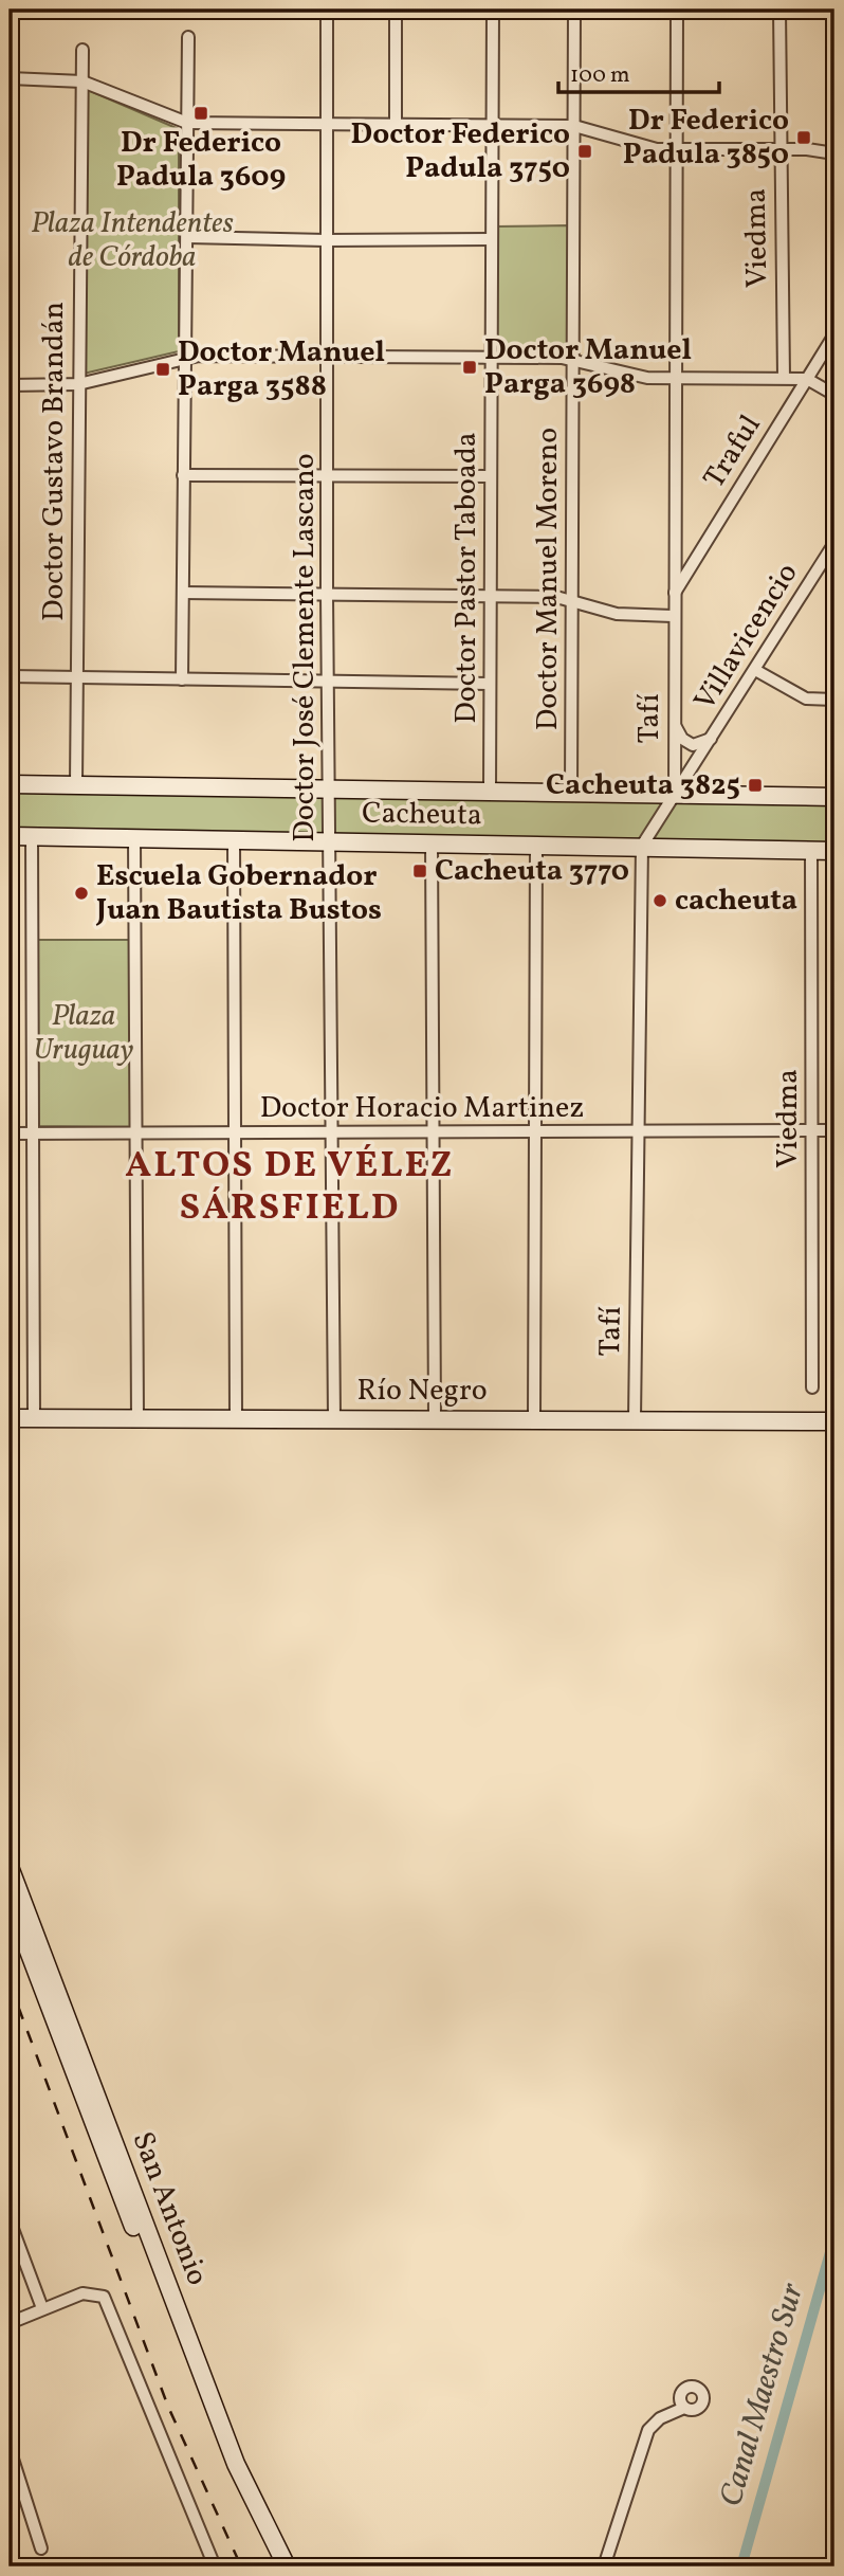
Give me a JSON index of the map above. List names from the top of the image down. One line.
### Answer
{"streets":{"street":["Viedma","Traful","Doctor Gustavo Brandán","Doctor Pastor Taboada","Doctor Manuel Moreno","Villavicencio","Doctor José Clemente Lascano","Tafí","Cacheuta","Doctor Horacio Martinez","Río Negro","San Antonio"]},"crossings":[["Viedma","Cacheuta"],["Viedma","Doctor Horacio Martinez"],["Traful","Tafí"],["Doctor Gustavo Brandán","Cacheuta"],["Doctor Pastor Taboada","Cacheuta"],["Doctor Manuel Moreno","Cacheuta"],["Villavicencio","Tafí"],["Villavicencio","Cacheuta"],["Doctor José Clemente Lascano","Cacheuta"],["Doctor José Clemente Lascano","Doctor Horacio Martinez"],["Doctor José Clemente Lascano","Río Negro"],["Tafí","Cacheuta"],["Tafí","Doctor Horacio Martinez"],["Tafí","Río Negro"]],"districts":["ALTOS DE VÉLEZ SÁRSFIELD"],"water":["Canal Maestro Sur"],"parks":["Plaza Intendentes de Córdoba","Plaza Uruguay"],"places":{"transit":["Dr Federico Padula 3609","Dr Federico Padula 3850","Doctor Federico Padula 3750","Doctor Manuel Parga 3698","Doctor Manuel Parga 3588","Cacheuta 3825","Cacheuta 3770"],"other":["Escuela Gobernador Juan Bautista Bustos","cacheuta"]},"scale_bar":"100 m"}
